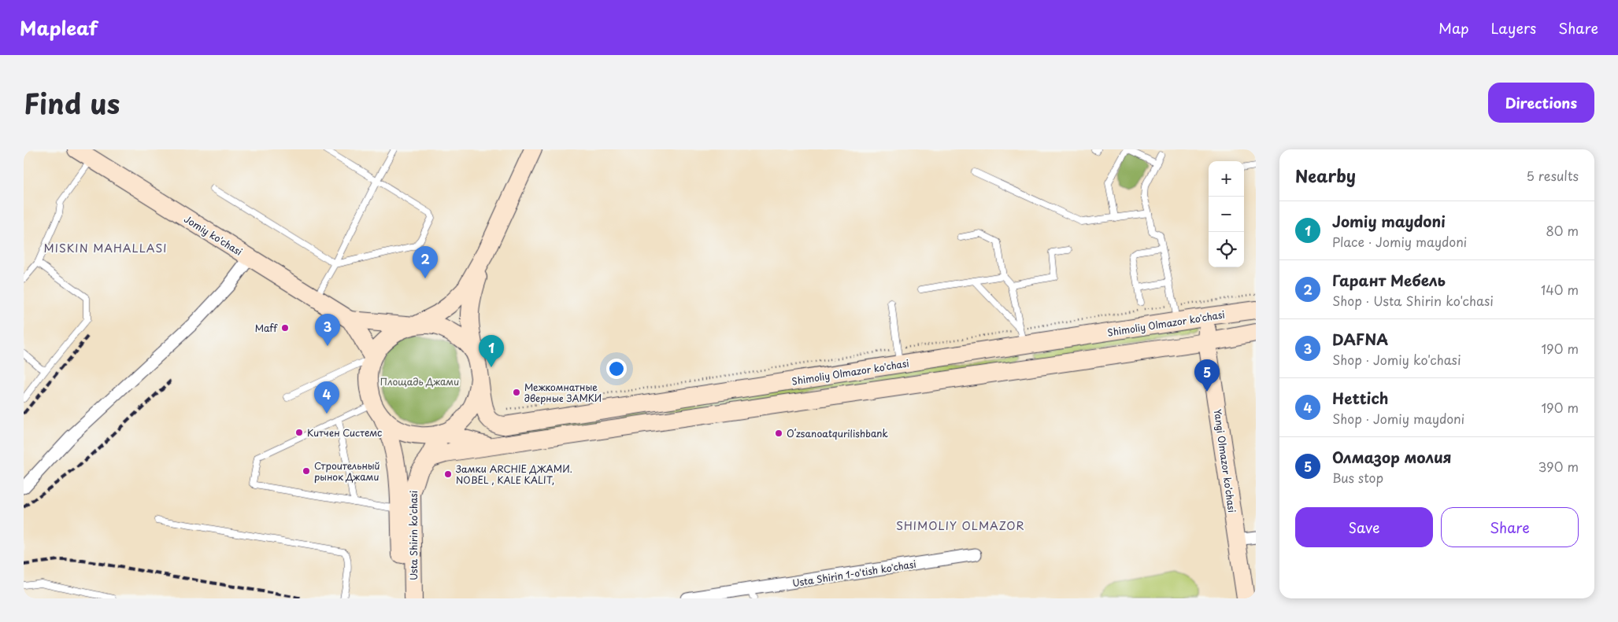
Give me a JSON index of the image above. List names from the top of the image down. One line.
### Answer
{"streets":{"main road":["Jomiy ko'chasi","Shimoliy Olmazor ko'chasi","Yangi Olmazor ko'chasi","Usta Shirin ko'chasi"],"street":["Usta Shirin 1-o'tish ko'chasi"]},"crossings":[["Shimoliy Olmazor ko'chasi","Yangi Olmazor ko'chasi"],["Shimoliy Olmazor ko'chasi","Usta Shirin ko'chasi"]],"districts":["MISKIN MAHALLASI","SHIMOLIY OLMAZOR"],"parks":["Площадь Джами"],"places":["Maff","Межкомнатные дверные ЗАМКИ","Китчен Системс","Oʻzsanoatqurilishbank","Строительный рынок Джами","Замки ARCHIE ДЖАМИ. NOBEL , KALE KALIT,"],"page":{"header":"Mapleaf","nav":["Map","Layers","Share"],"title":"Find us","buttons":["Directions",["Save","Share"]],"heading":["Nearby","5 results"],"map_buttons":["+","−"],"list":[{"mark":"1","name":"Jomiy maydoni","note":"Place · Jomiy maydoni","value":"80 m"},{"mark":"2","name":"Гарант Мебель","note":"Shop · Usta Shirin ko'chasi","value":"140 m"},{"mark":"3","name":"DAFNA","note":"Shop · Jomiy ko'chasi","value":"190 m"},{"mark":"4","name":"Hettich","note":"Shop · Jomiy maydoni","value":"190 m"},{"mark":"5","name":"Олмазор молия","note":"Bus stop","value":"390 m"}],"pins":["2","3","1","5","4"]}}
